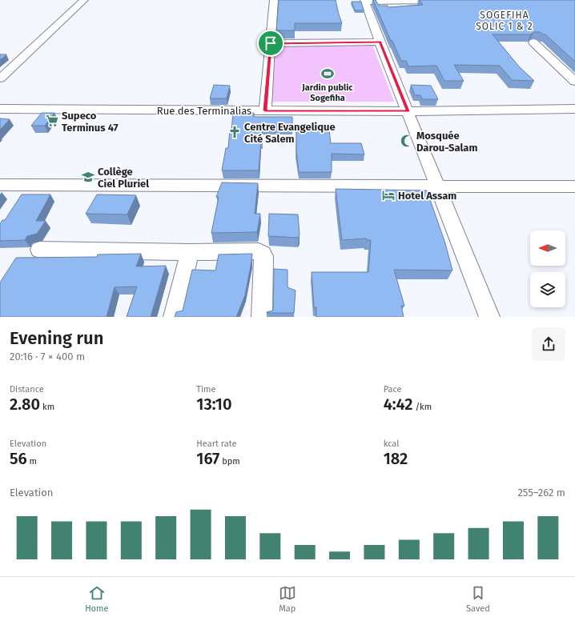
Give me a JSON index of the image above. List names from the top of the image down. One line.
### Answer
{"streets":{"street":["Rue des Terminalias"]},"districts":["SOGEFIHA SOLIC 1 & 2"],"places":{"sports":["Jardin public Sogefiha"],"supermarket":["Supeco Terminus 47"],"church":["Centre Evangelique Cité Salem"],"mosque":["Mosquée Darou-Salam"],"school or university":["Collège Ciel Pluriel"],"hotel":["Hotel Assam"]},"north":"left","page":{"heading":["Evening run","20:16 · 7 × 400 m"],"stats":[["Distance","2.80 km"],["Time","13:10"],["Pace","4:42 /km"],["Elevation","56 m"],["Heart rate","167 bpm"],["kcal","182"]],"chart":["Elevation","255–262 m"],"tabs":["Home","Map","Saved"]}}
